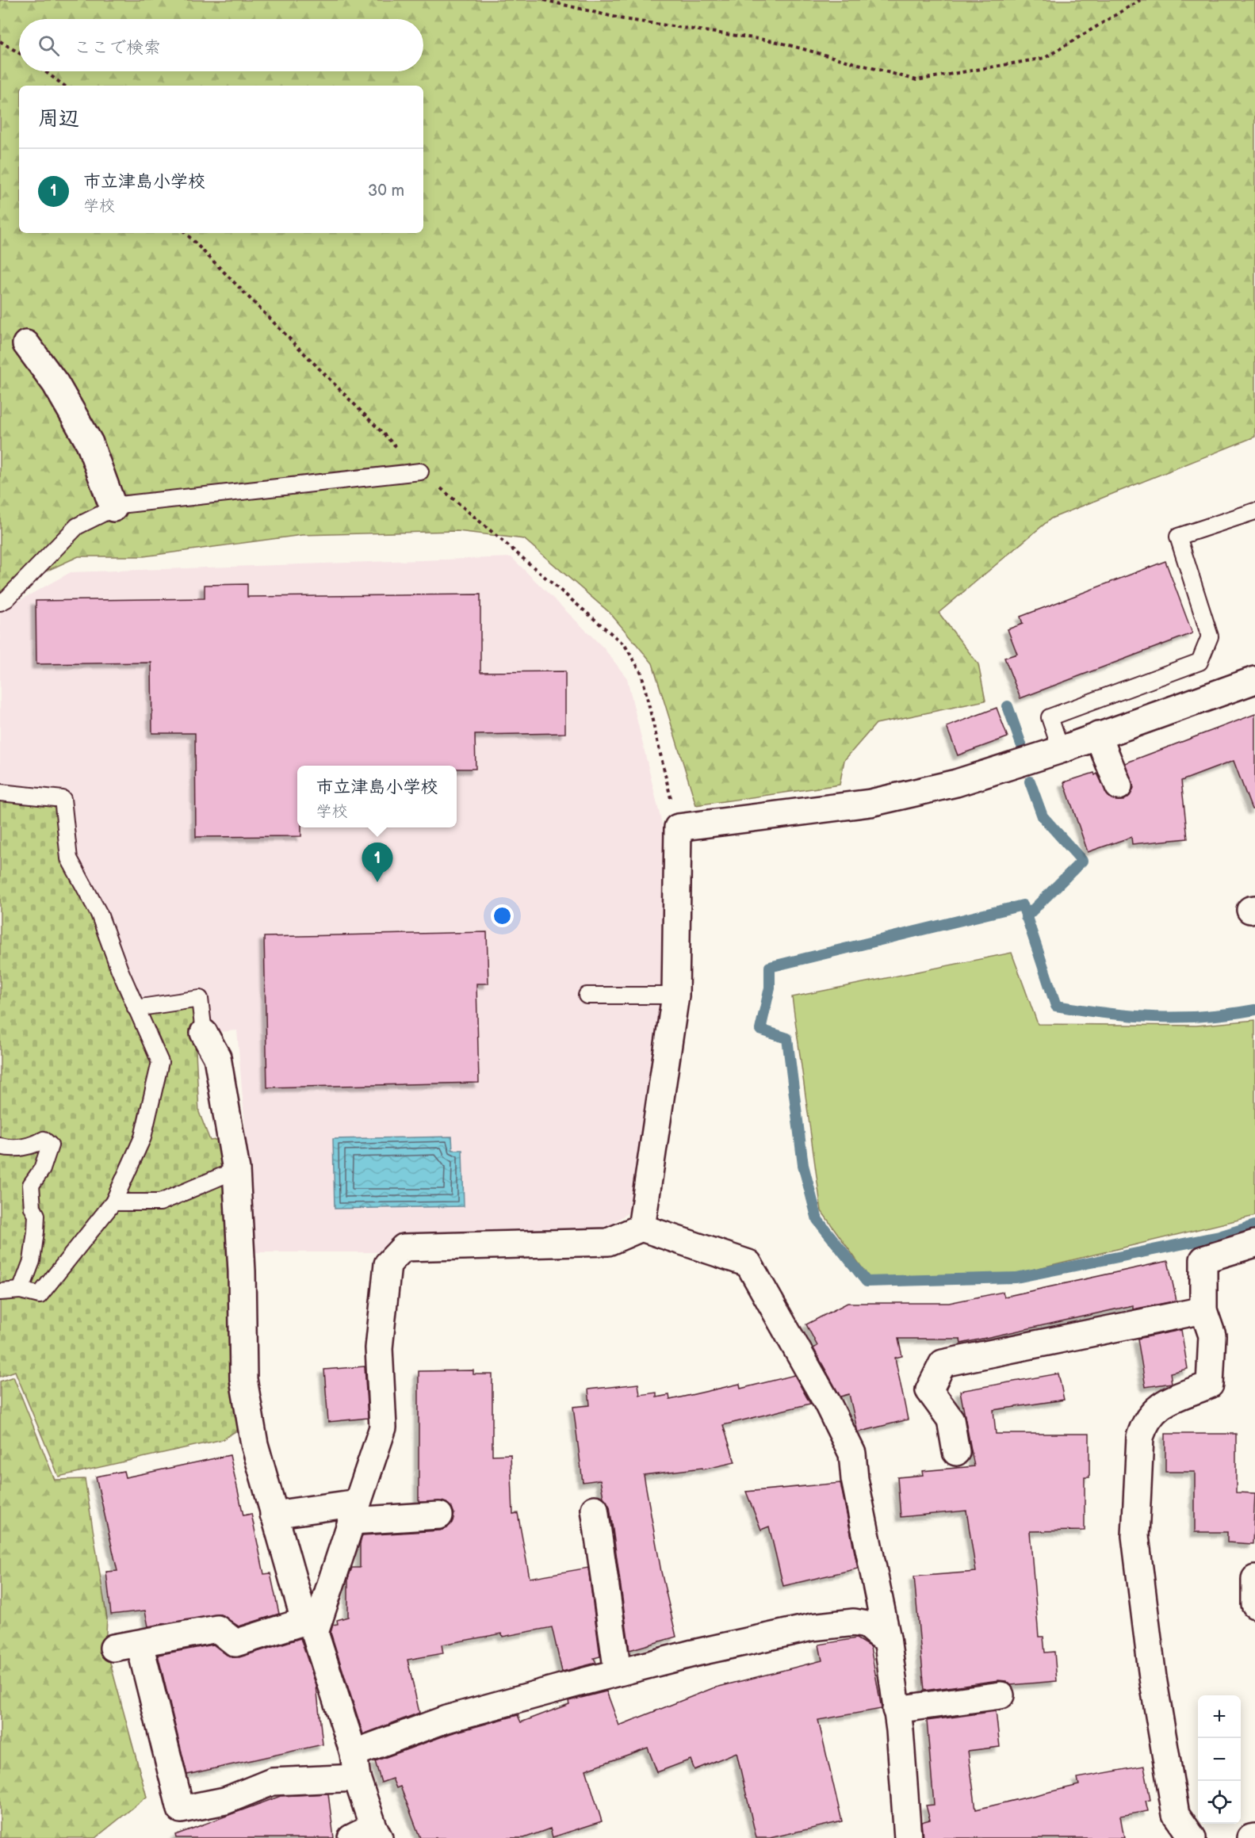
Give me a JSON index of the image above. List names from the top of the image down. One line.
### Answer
{"page":{"search":"ここで検索","heading":"周辺","list":[{"mark":"1","name":"市立津島小学校","note":"学校","value":"30 m"}],"popup":["市立津島小学校","学校"],"pins":"1","map_buttons":["+","−"]}}
